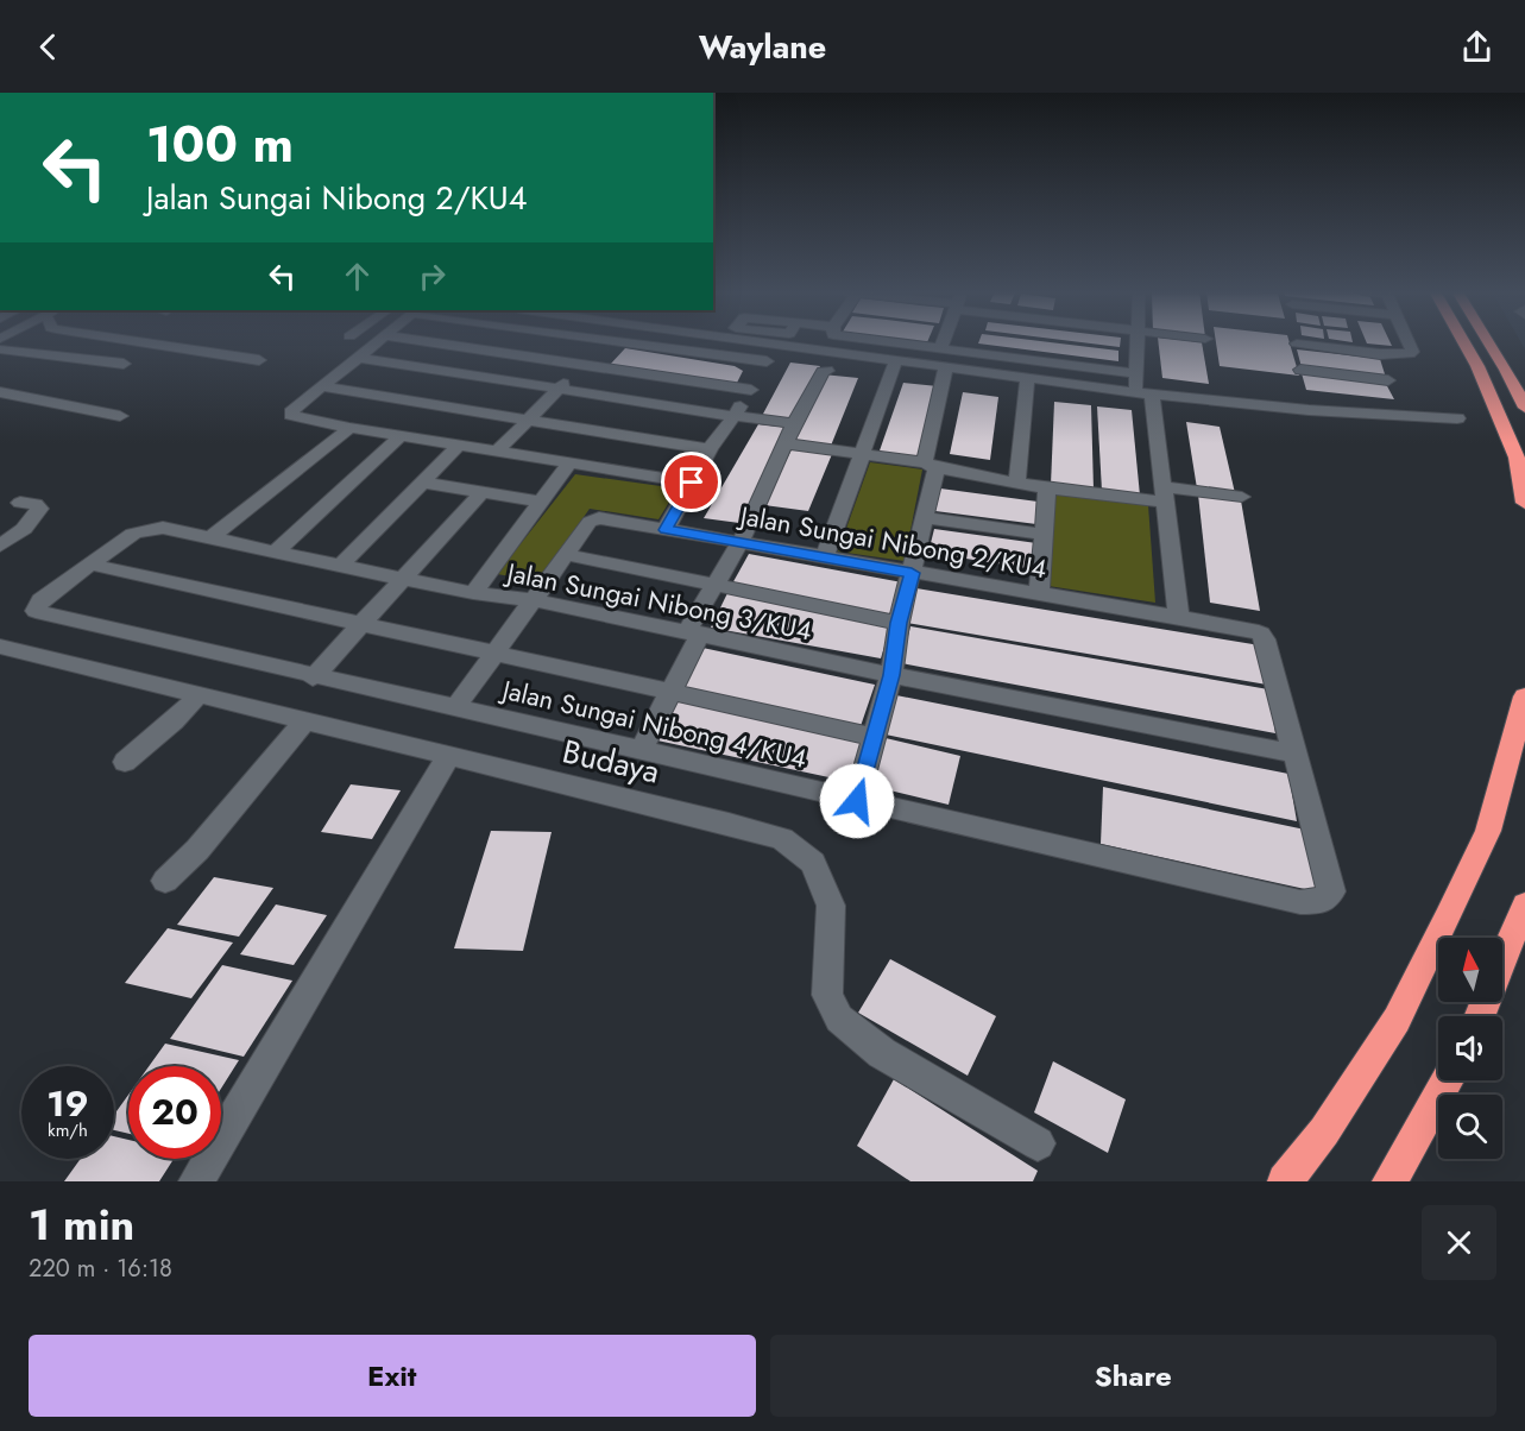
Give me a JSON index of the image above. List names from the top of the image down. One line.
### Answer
{"streets":{"street":["Jalan Sungai Nibong 2/KU4","Jalan Sungai Nibong 3/KU4","Jalan Sungai Nibong 4/KU4","Budaya"]},"crossings":[["Jalan Sungai Nibong 2/KU4","Jalan Sungai Nibong 3/KU4"],["Jalan Sungai Nibong 2/KU4","Jalan Sungai Nibong 4/KU4"],["Jalan Sungai Nibong 3/KU4","Jalan Sungai Nibong 4/KU4"]],"north":"top","page":{"header":"Waylane","turn":["100 m","Jalan Sungai Nibong 2/KU4"],"speed":"19 km/h","limit":"20","heading":["1 min","220 m · 16:18"],"buttons":["Exit","Share"]}}
